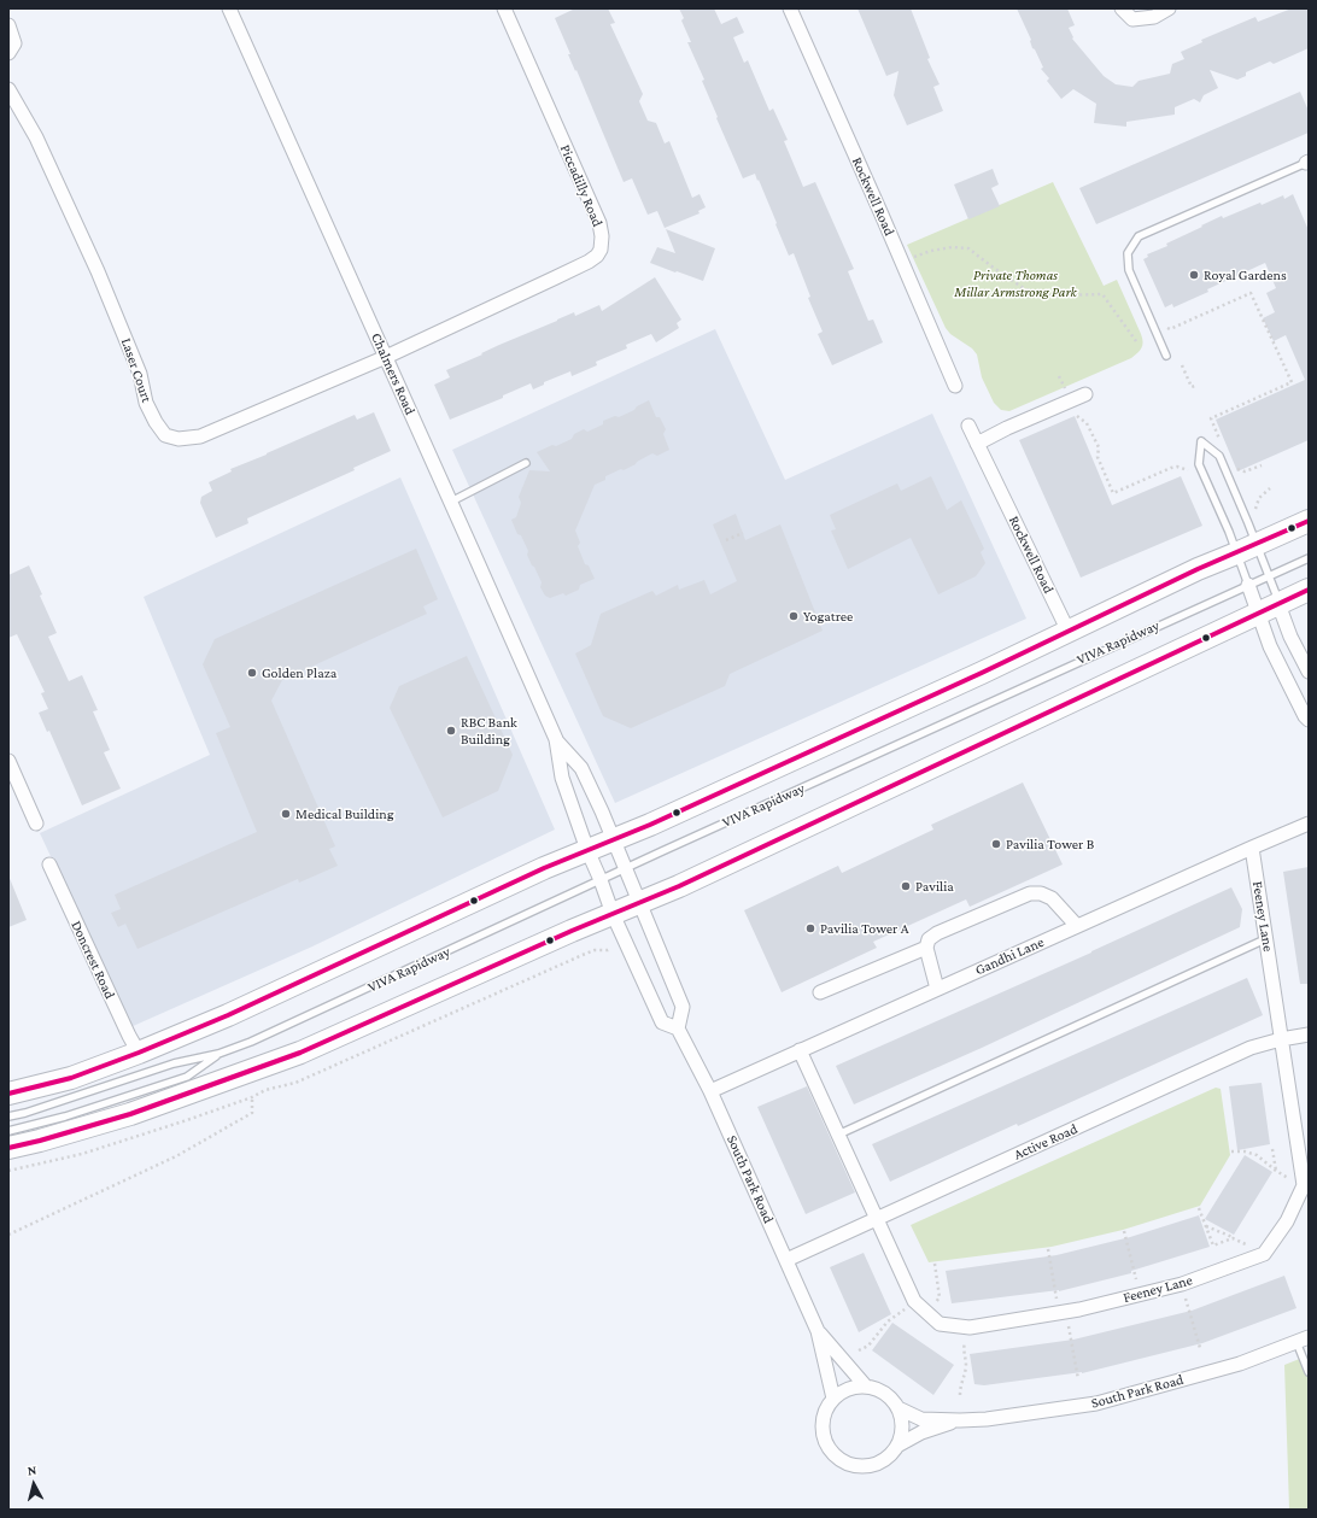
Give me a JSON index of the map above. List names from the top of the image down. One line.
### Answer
{"streets":{"street":["Piccadilly Road","Rockwell Road","Laser Court","Chalmers Road","Feeney Lane","Gandhi Lane","Doncrest Road","Active Road","South Park Road"],"lane":["VIVA Rapidway"]},"crossings":[["Piccadilly Road","Laser Court"],["Piccadilly Road","Chalmers Road"],["Laser Court","Chalmers Road"],["Chalmers Road","VIVA Rapidway"],["Chalmers Road","South Park Road"],["VIVA Rapidway","South Park Road"],["Feeney Lane","Gandhi Lane"],["Feeney Lane","Active Road"],["Gandhi Lane","South Park Road"],["Active Road","South Park Road"]],"parks":["Private Thomas Millar Armstrong Park"],"places":["Royal Gardens","Yogatree","Golden Plaza","RBC Bank Building","Medical Building","Pavilia Tower B","Pavilia","Pavilia Tower A"],"north":"top"}
